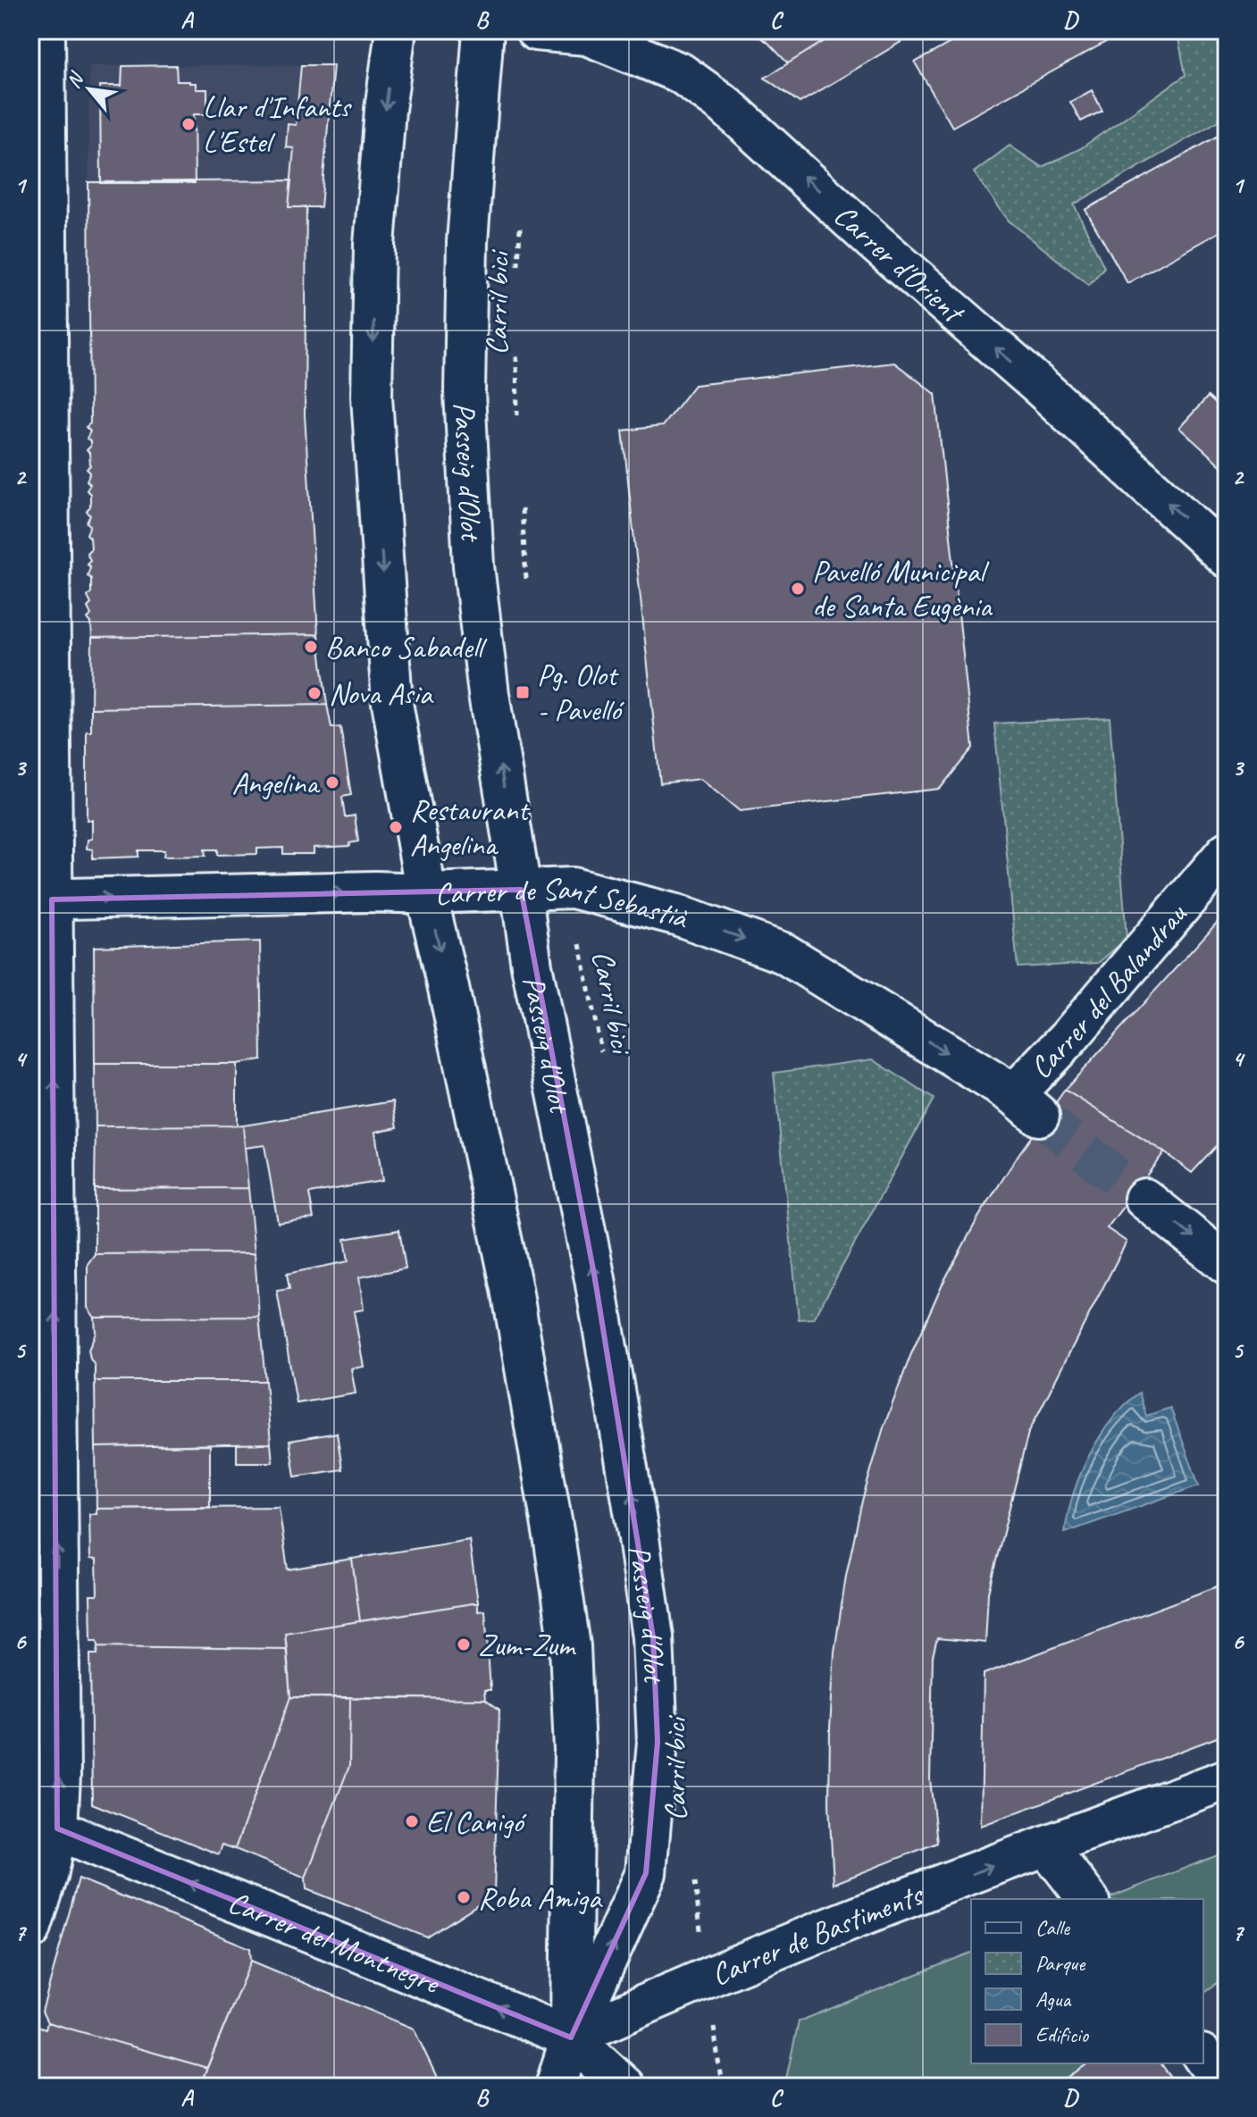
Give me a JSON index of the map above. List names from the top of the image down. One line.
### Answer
{"streets":{"street":["Carrer d'Orient","Passeig d'Olot","Carrer de Sant Sebastià","Carrer del Balandrau","Carrer de Bastiments","Carrer del Montnegre"],"path":["Carril bici"]},"crossings":[["Carril bici","Carrer de Sant Sebastià"],["Passeig d'Olot","Carrer de Sant Sebastià"],["Passeig d'Olot","Carrer de Bastiments"],["Passeig d'Olot","Carrer del Montnegre"],["Carrer de Sant Sebastià","Carrer del Balandrau"],["Carrer de Bastiments","Carrer del Montnegre"]],"one_way":["Carrer d'Orient","Carrer de Sant Sebastià","Carrer de Bastiments","Carrer del Montnegre"],"places":{"other":["Llar d'Infants L'Estel","Pavelló Municipal de Santa Eugènia","Banco Sabadell","Nova Asia","Angelina","Restaurant Angelina","Zum-Zum","El Canigó","Roba Amiga"],"transit":["Pg. Olot - Pavelló"]},"legend":["Calle","Parque","Agua","Edificio"],"north":"top left","grid":{"columns":["A","B","C","D"],"rows":["1","2","3","4","5","6","7"]}}
